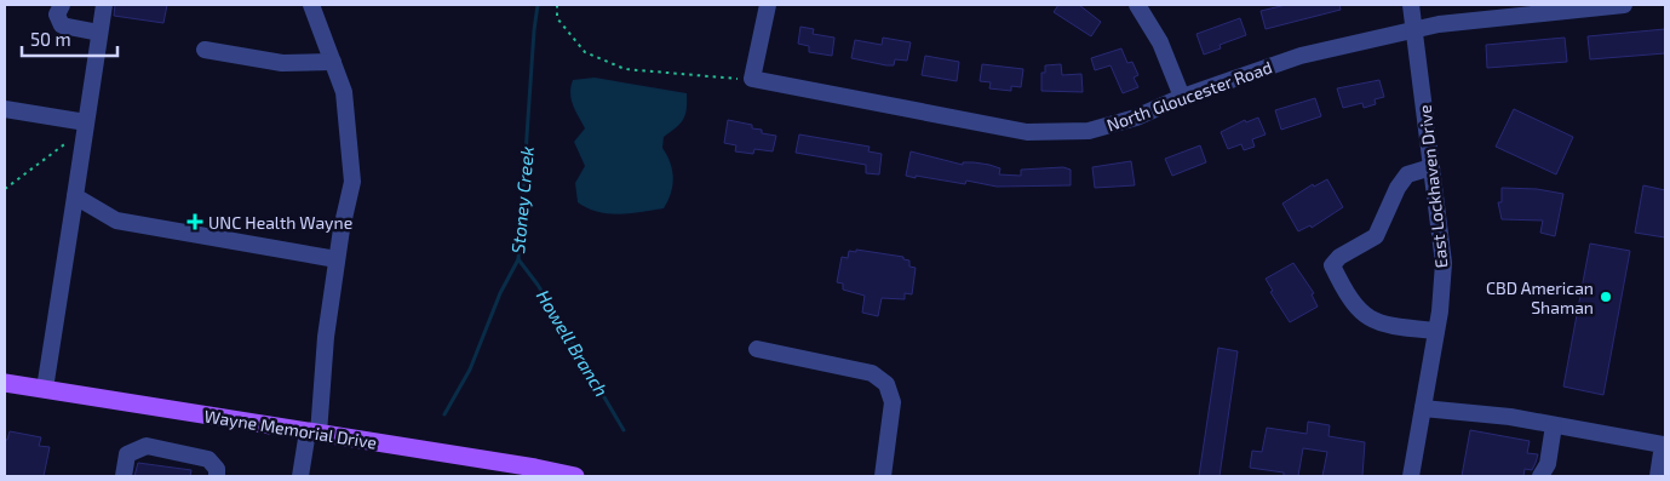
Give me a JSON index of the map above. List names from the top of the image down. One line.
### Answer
{"streets":{"main road":["Wayne Memorial Drive"],"street":["North Gloucester Road","East Lockhaven Drive"]},"crossings":[["North Gloucester Road","East Lockhaven Drive"]],"water":["Stoney Creek","Howell Branch"],"places":{"health":["UNC Health Wayne"],"other":["CBD American Shaman"]},"scale_bar":"50 m"}
